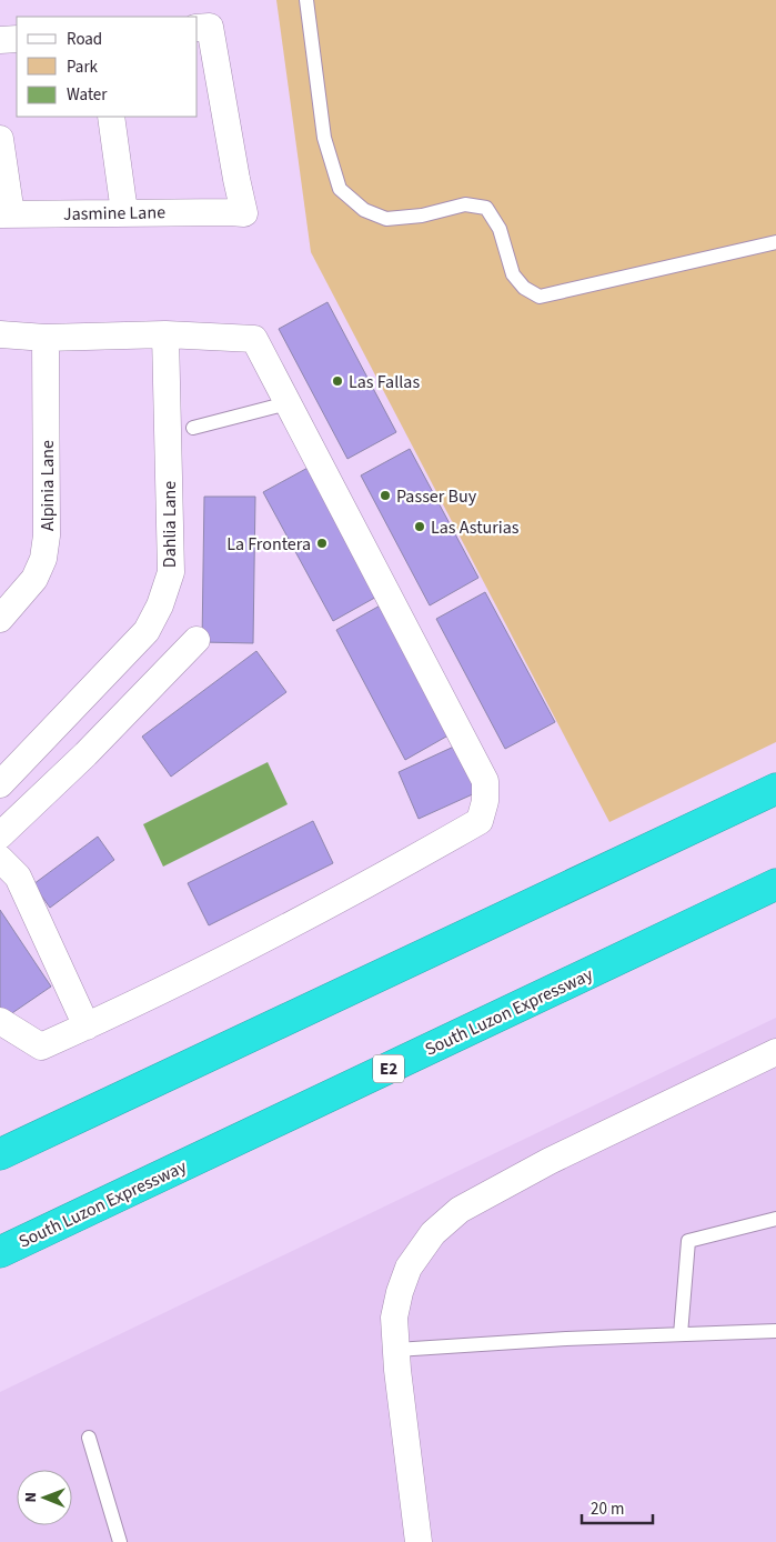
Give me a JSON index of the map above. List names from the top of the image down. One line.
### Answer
{"streets":{"highway":["South Luzon Expressway","E2"],"street":["Jasmine Lane","Alpinia Lane","Dahlia Lane"]},"places":["Las Fallas","Passer Buy","Las Asturias","La Frontera"],"legend":["Road","Park","Water"],"scale_bar":"20 m","north":"left"}
